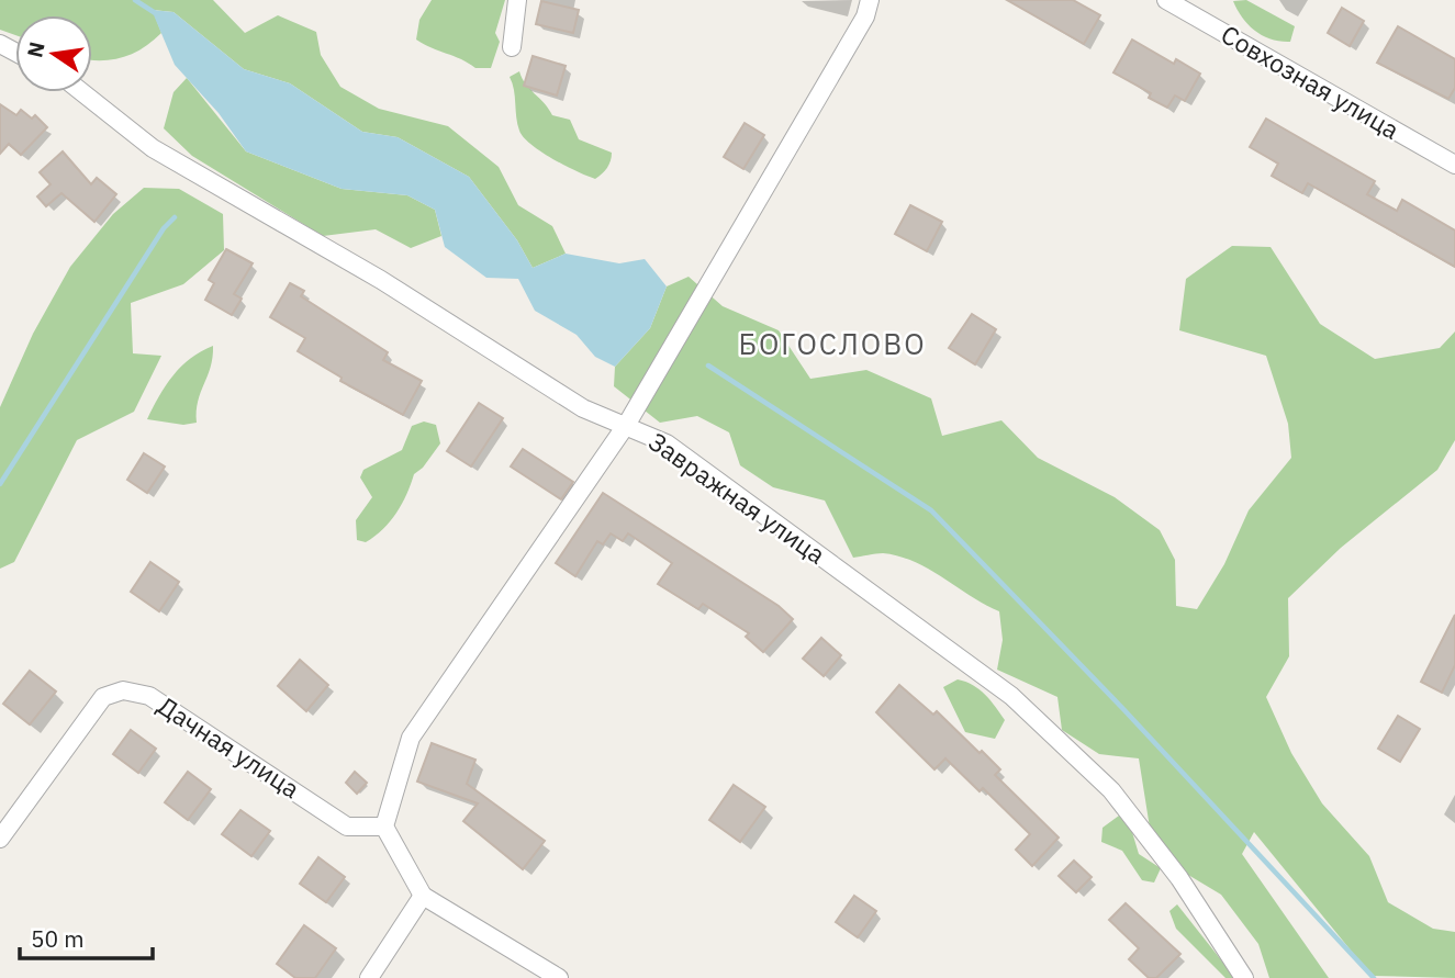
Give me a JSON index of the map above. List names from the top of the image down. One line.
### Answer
{"streets":{"street":["Совхозная улица","Завражная улица","Дачная улица"]},"districts":["БОГОСЛОВО"],"scale_bar":"50 m","north":"left"}
